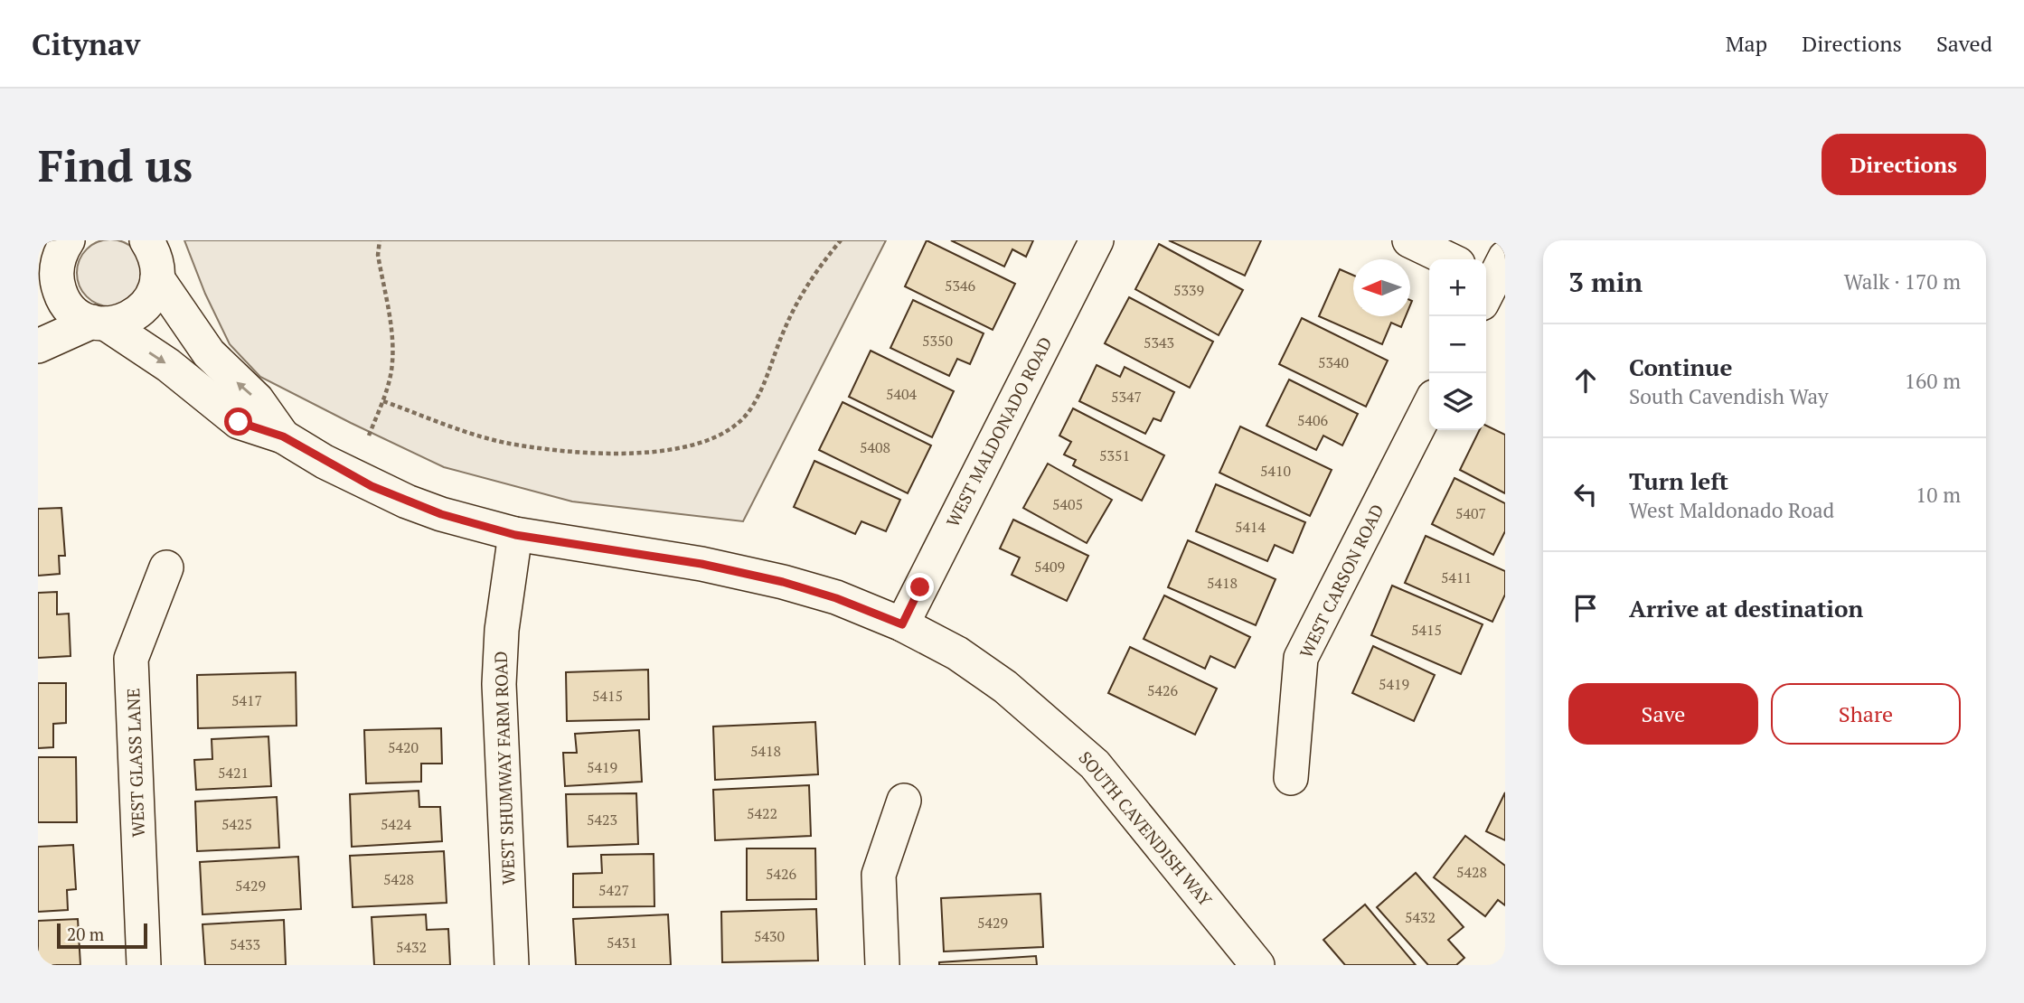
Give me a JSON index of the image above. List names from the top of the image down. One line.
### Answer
{"streets":{"street":["WEST MALDONADO ROAD","WEST CARSON ROAD","WEST GLASS LANE","WEST SHUMWAY FARM ROAD","SOUTH CAVENDISH WAY"]},"crossings":[["WEST MALDONADO ROAD","SOUTH CAVENDISH WAY"],["WEST SHUMWAY FARM ROAD","SOUTH CAVENDISH WAY"]],"house_numbers":["5346","5339","5350","5343","5340","5404","5347","5406","5408","5351","5410","5405","5407","5414","5409","5411","5418","5415","5419","5426","5415","5417","5420","5418","5419","5421","5422","5423","5425","5424","5428","5426","5428","5429","5427","5432","5429","5430","5431","5433","5432"],"scale_bar":"20 m","north":"left","page":{"header":"Citynav","nav":["Map","Directions","Saved"],"buttons":["Directions",["Save","Share"]],"title":"Find us","heading":["3 min","Walk · 170 m"],"map_buttons":["+","−"],"list":[["Continue","South Cavendish Way","160 m"],["Turn left","West Maldonado Road","10 m"],"Arrive at destination"],"scale":"20 m"}}
